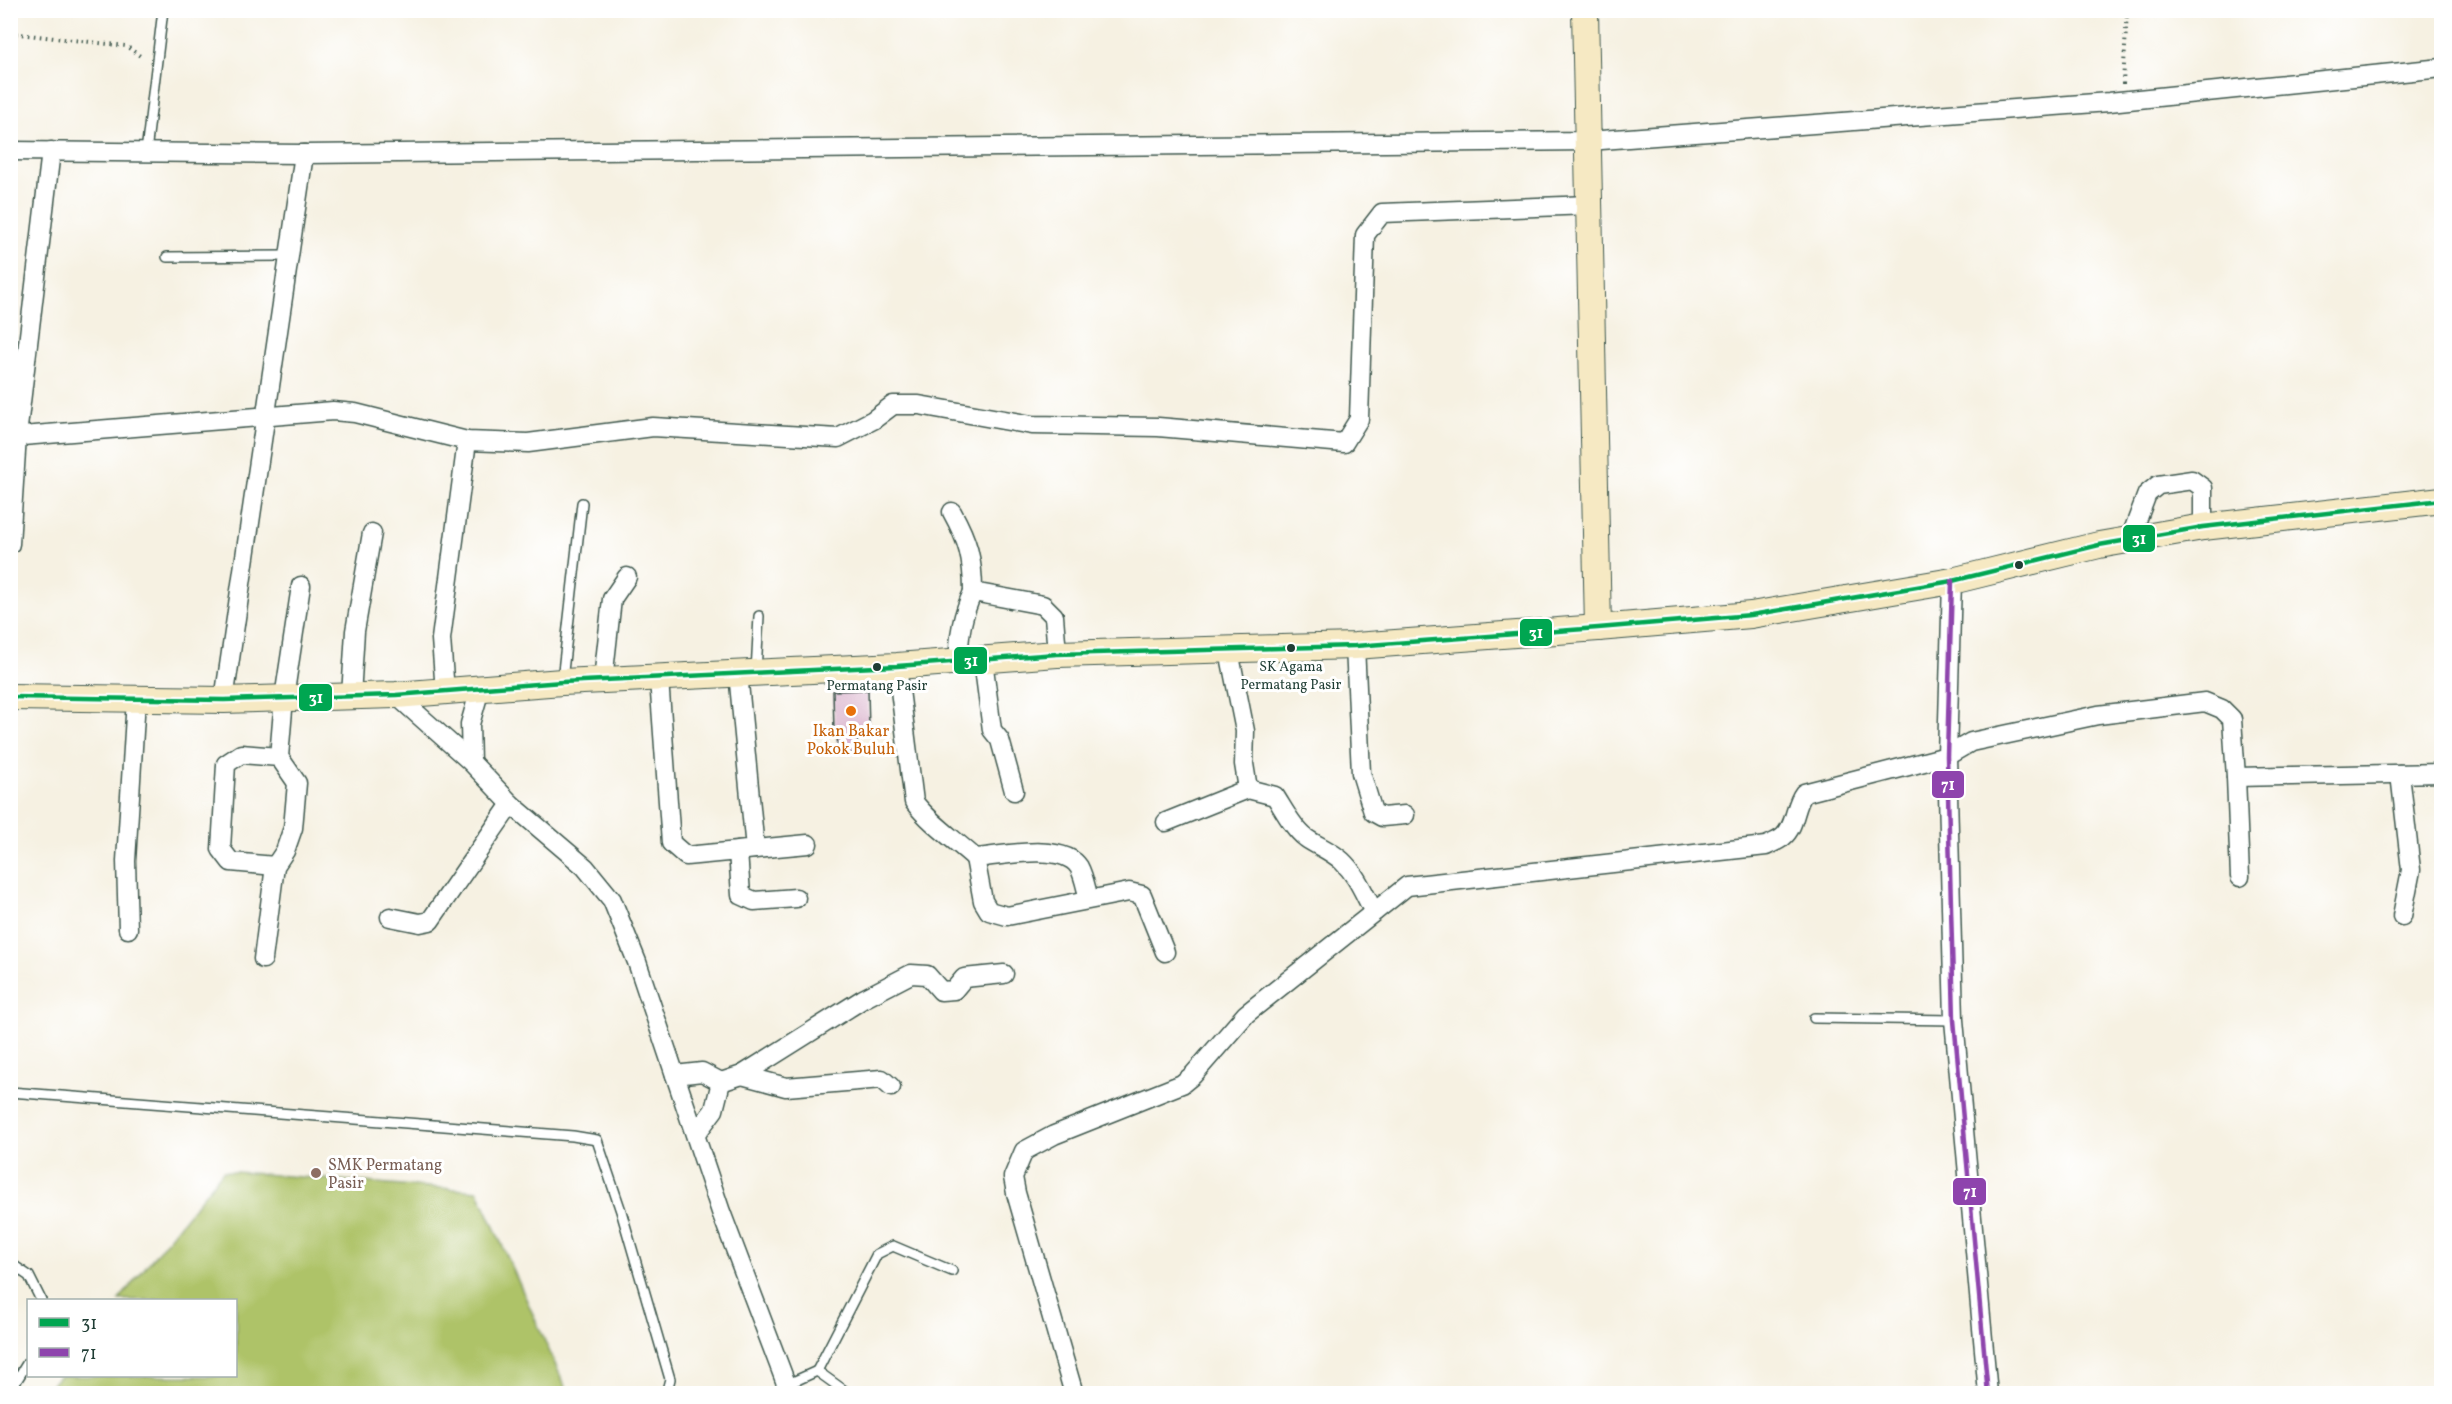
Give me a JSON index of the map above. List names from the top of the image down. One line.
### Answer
{"places":["SK Agama Permatang Pasir","Permatang Pasir","Ikan Bakar Pokok Buluh","SMK Permatang Pasir"],"lines":["transit line 31","transit line 71"],"legend":["31","71"]}
